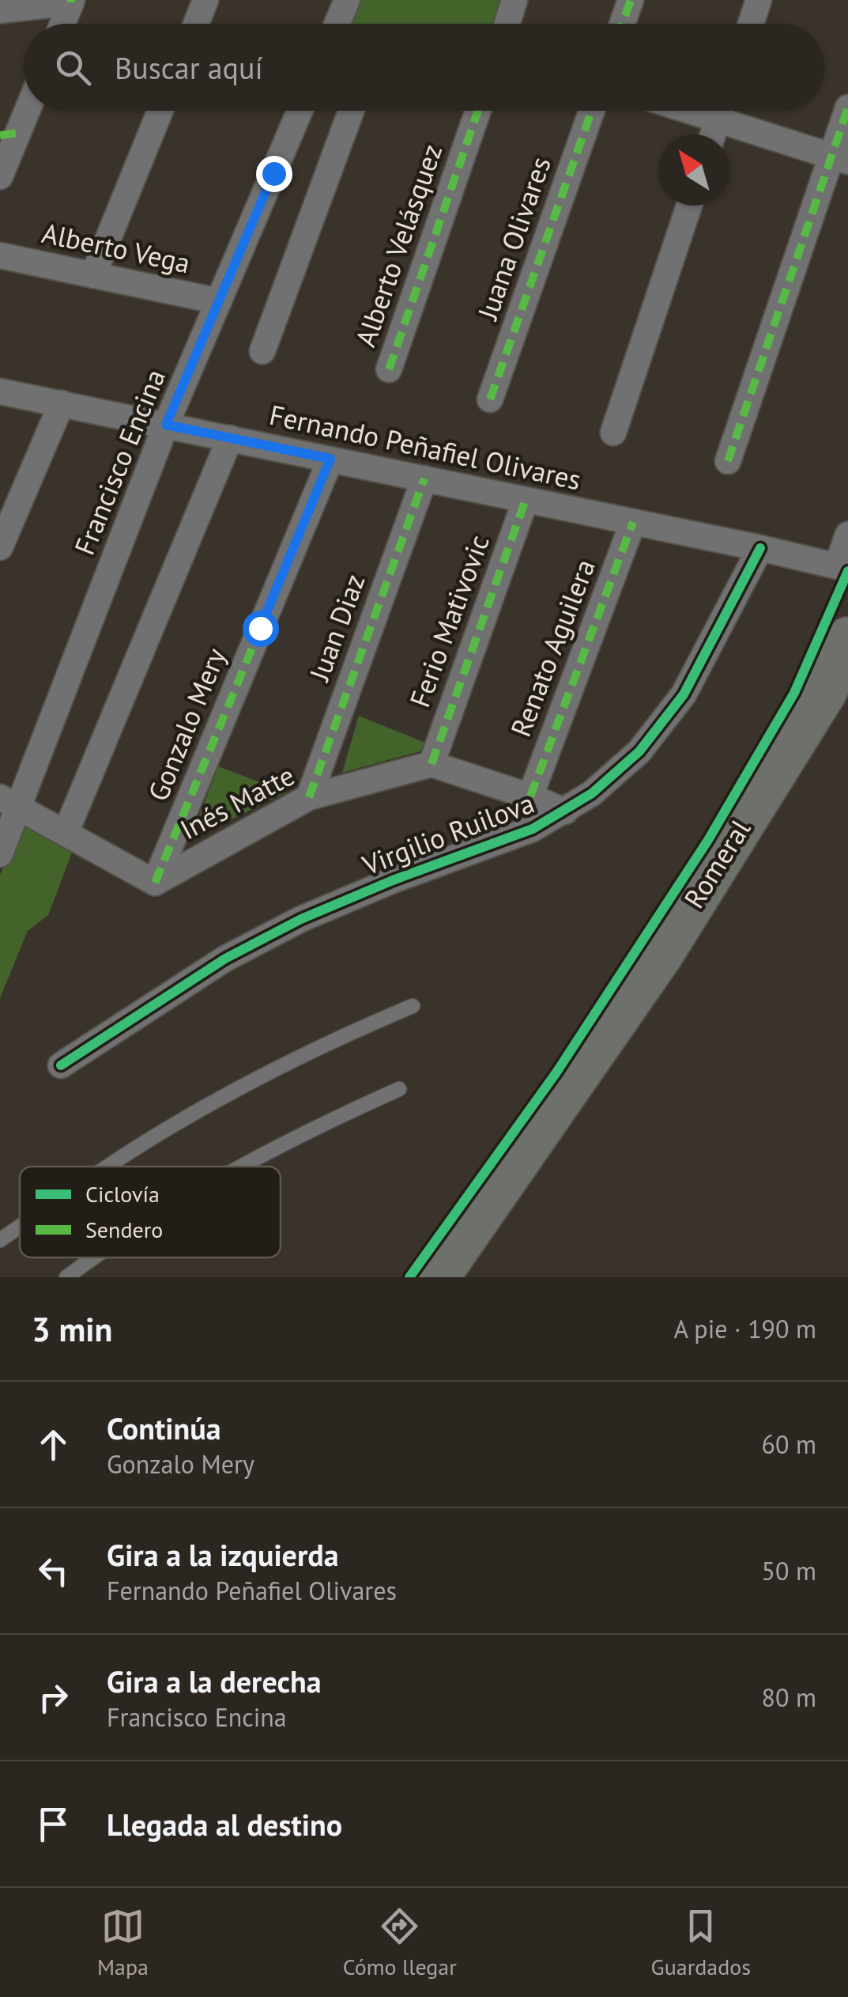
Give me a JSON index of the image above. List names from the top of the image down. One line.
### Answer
{"streets":{"highway":["Romeral"],"street":["Juana Olivares","Alberto Velásquez","Alberto Vega","Fernando Peñafiel Olivares","Francisco Encina","Ferio Mativovic","Juan Diaz","Renato Aguilera","Gonzalo Mery","Inés Matte","Virgilio Ruilova"]},"crossings":[["Alberto Vega","Francisco Encina"],["Fernando Peñafiel Olivares","Francisco Encina"],["Fernando Peñafiel Olivares","Ferio Mativovic"],["Fernando Peñafiel Olivares","Juan Diaz"],["Fernando Peñafiel Olivares","Renato Aguilera"],["Fernando Peñafiel Olivares","Gonzalo Mery"],["Fernando Peñafiel Olivares","Virgilio Ruilova"],["Ferio Mativovic","Inés Matte"],["Juan Diaz","Inés Matte"],["Gonzalo Mery","Inés Matte"]],"legend":["Ciclovía","Sendero"],"north":"top left","page":{"search":"Buscar aquí","heading":["3 min","A pie · 190 m"],"list":[["Continúa","Gonzalo Mery","60 m"],["Gira a la izquierda","Fernando Peñafiel Olivares","50 m"],["Gira a la derecha","Francisco Encina","80 m"],"Llegada al destino"],"nav":["Mapa","Cómo llegar","Guardados"]}}
